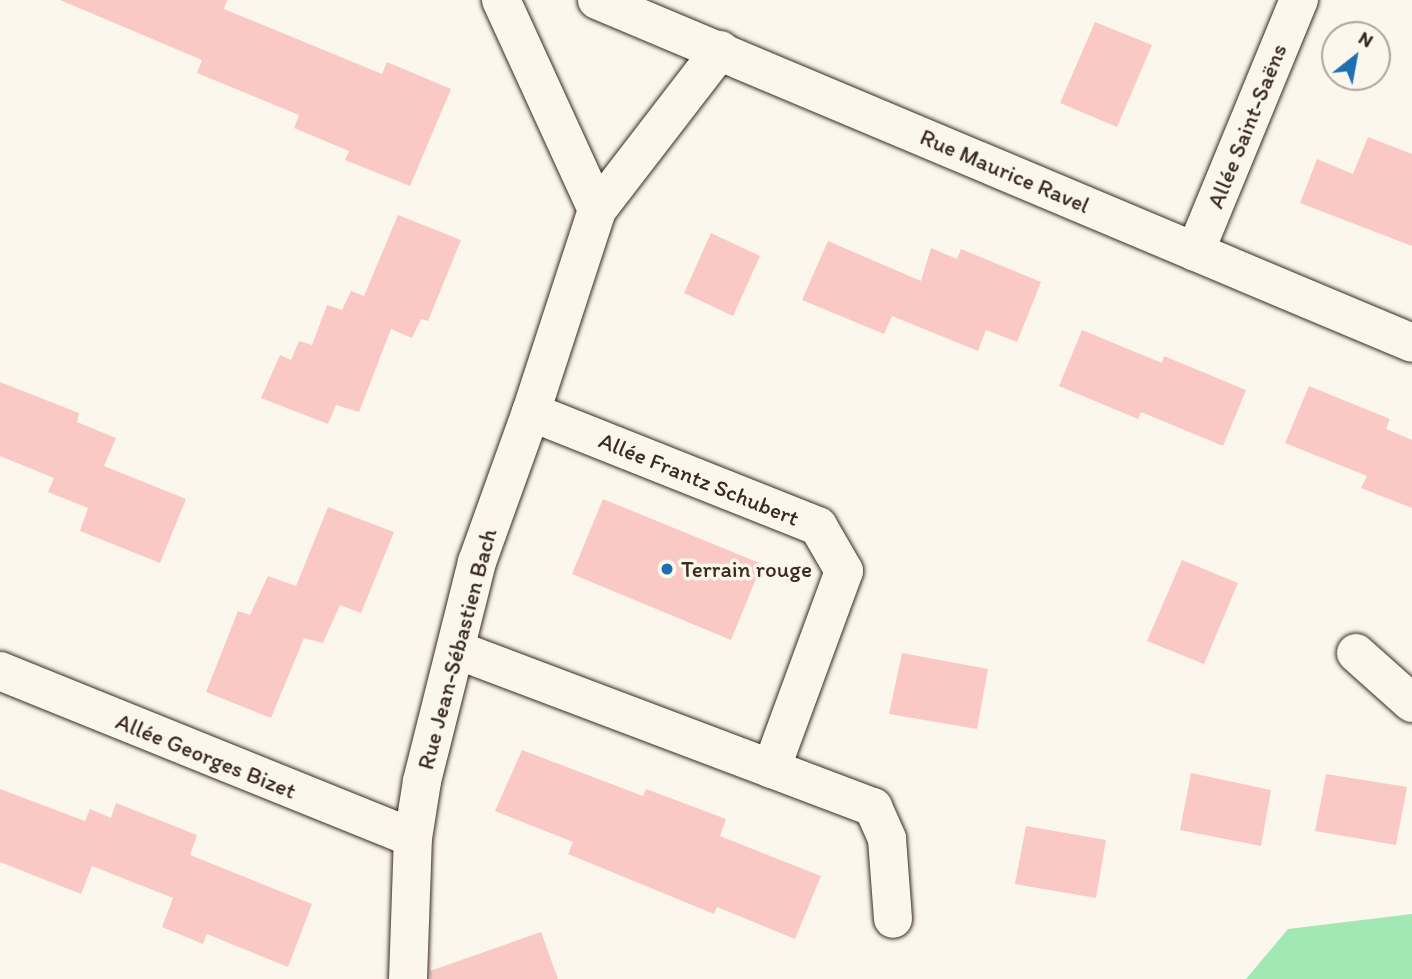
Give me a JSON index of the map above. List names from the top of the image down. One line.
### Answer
{"streets":{"street":["Allée Saint-Saëns","Rue Maurice Ravel","Allée Frantz Schubert","Rue Jean-Sébastien Bach","Allée Georges Bizet"]},"crossings":[["Allée Saint-Saëns","Rue Maurice Ravel"],["Rue Maurice Ravel","Rue Jean-Sébastien Bach"],["Allée Frantz Schubert","Rue Jean-Sébastien Bach"],["Rue Jean-Sébastien Bach","Allée Georges Bizet"]],"places":["Terrain rouge"],"north":"top right"}
